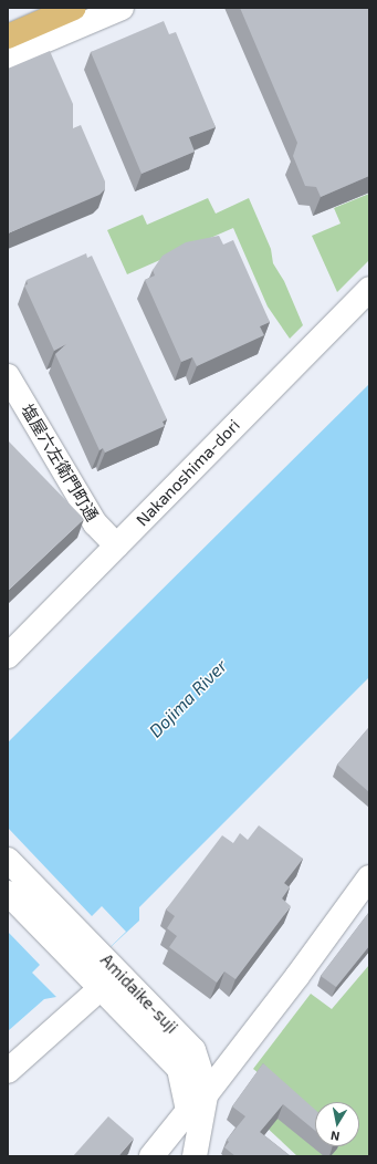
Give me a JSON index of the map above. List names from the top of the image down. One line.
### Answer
{"streets":{"street":["塩屋六左衛門町通","Nakanoshima-dori","Amidaike-suji"]},"crossings":[["塩屋六左衛門町通","Nakanoshima-dori"]],"water":["Dojima River"],"north":"bottom"}
